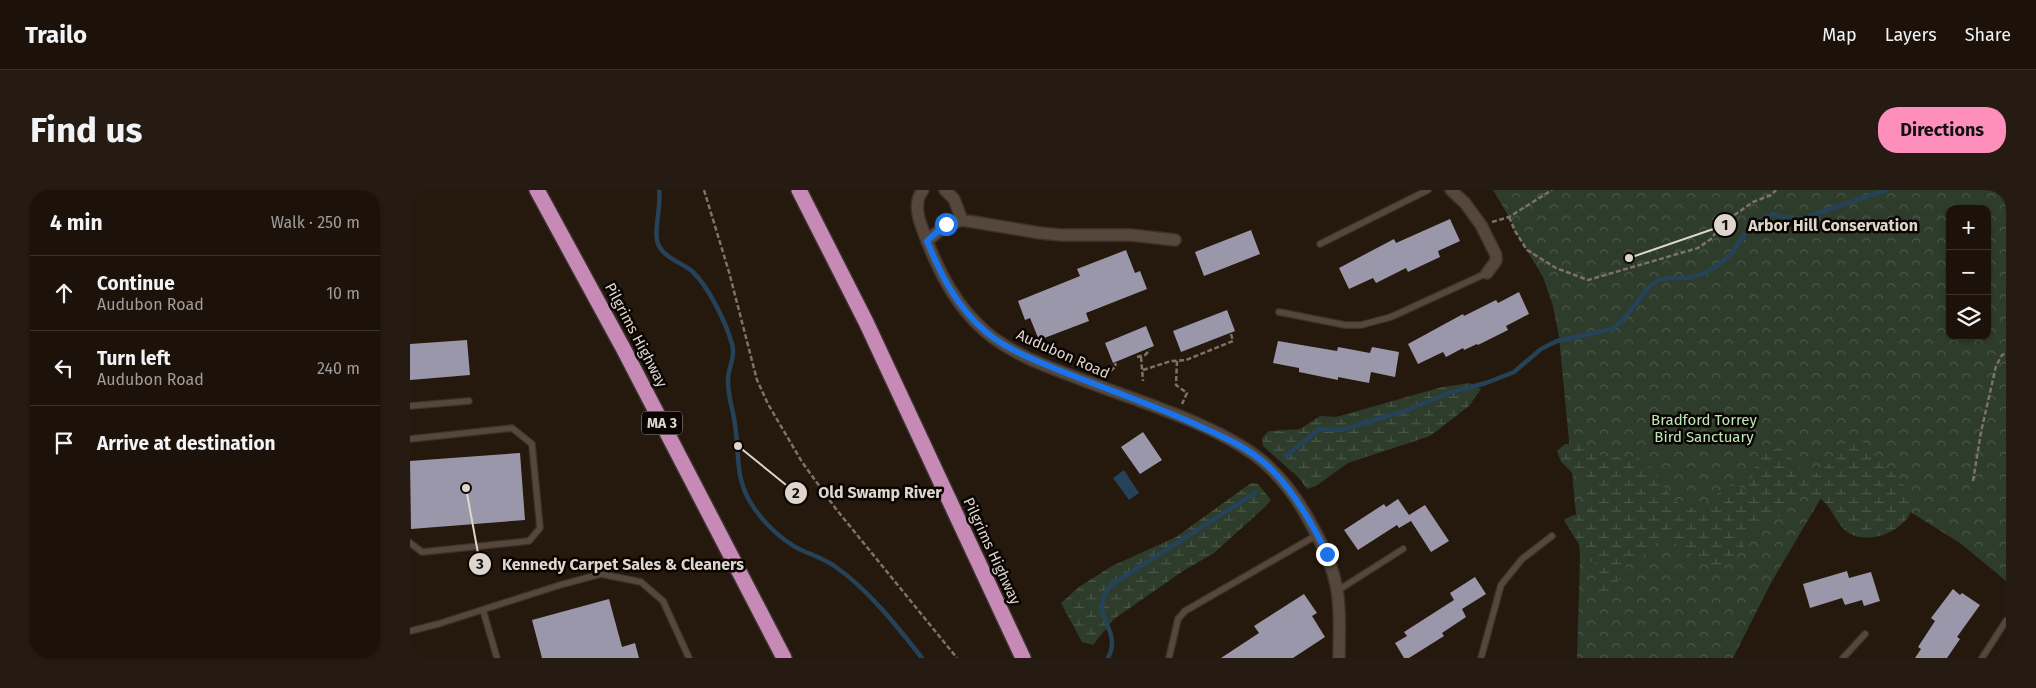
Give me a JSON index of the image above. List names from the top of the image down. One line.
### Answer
{"streets":{"highway":["Pilgrims Highway","MA 3"],"street":["Audubon Road"]},"parks":["Bradford Torrey Bird Sanctuary"],"places":["Arbor Hill Conservation","Old Swamp River","Kennedy Carpet Sales & Cleaners"],"page":{"header":"Trailo","nav":["Map","Layers","Share"],"buttons":"Directions","title":"Find us","heading":["4 min","Walk · 250 m"],"map_buttons":["+","−"],"list":[["Continue","Audubon Road","10 m"],["Turn left","Audubon Road","240 m"],"Arrive at destination"]}}
